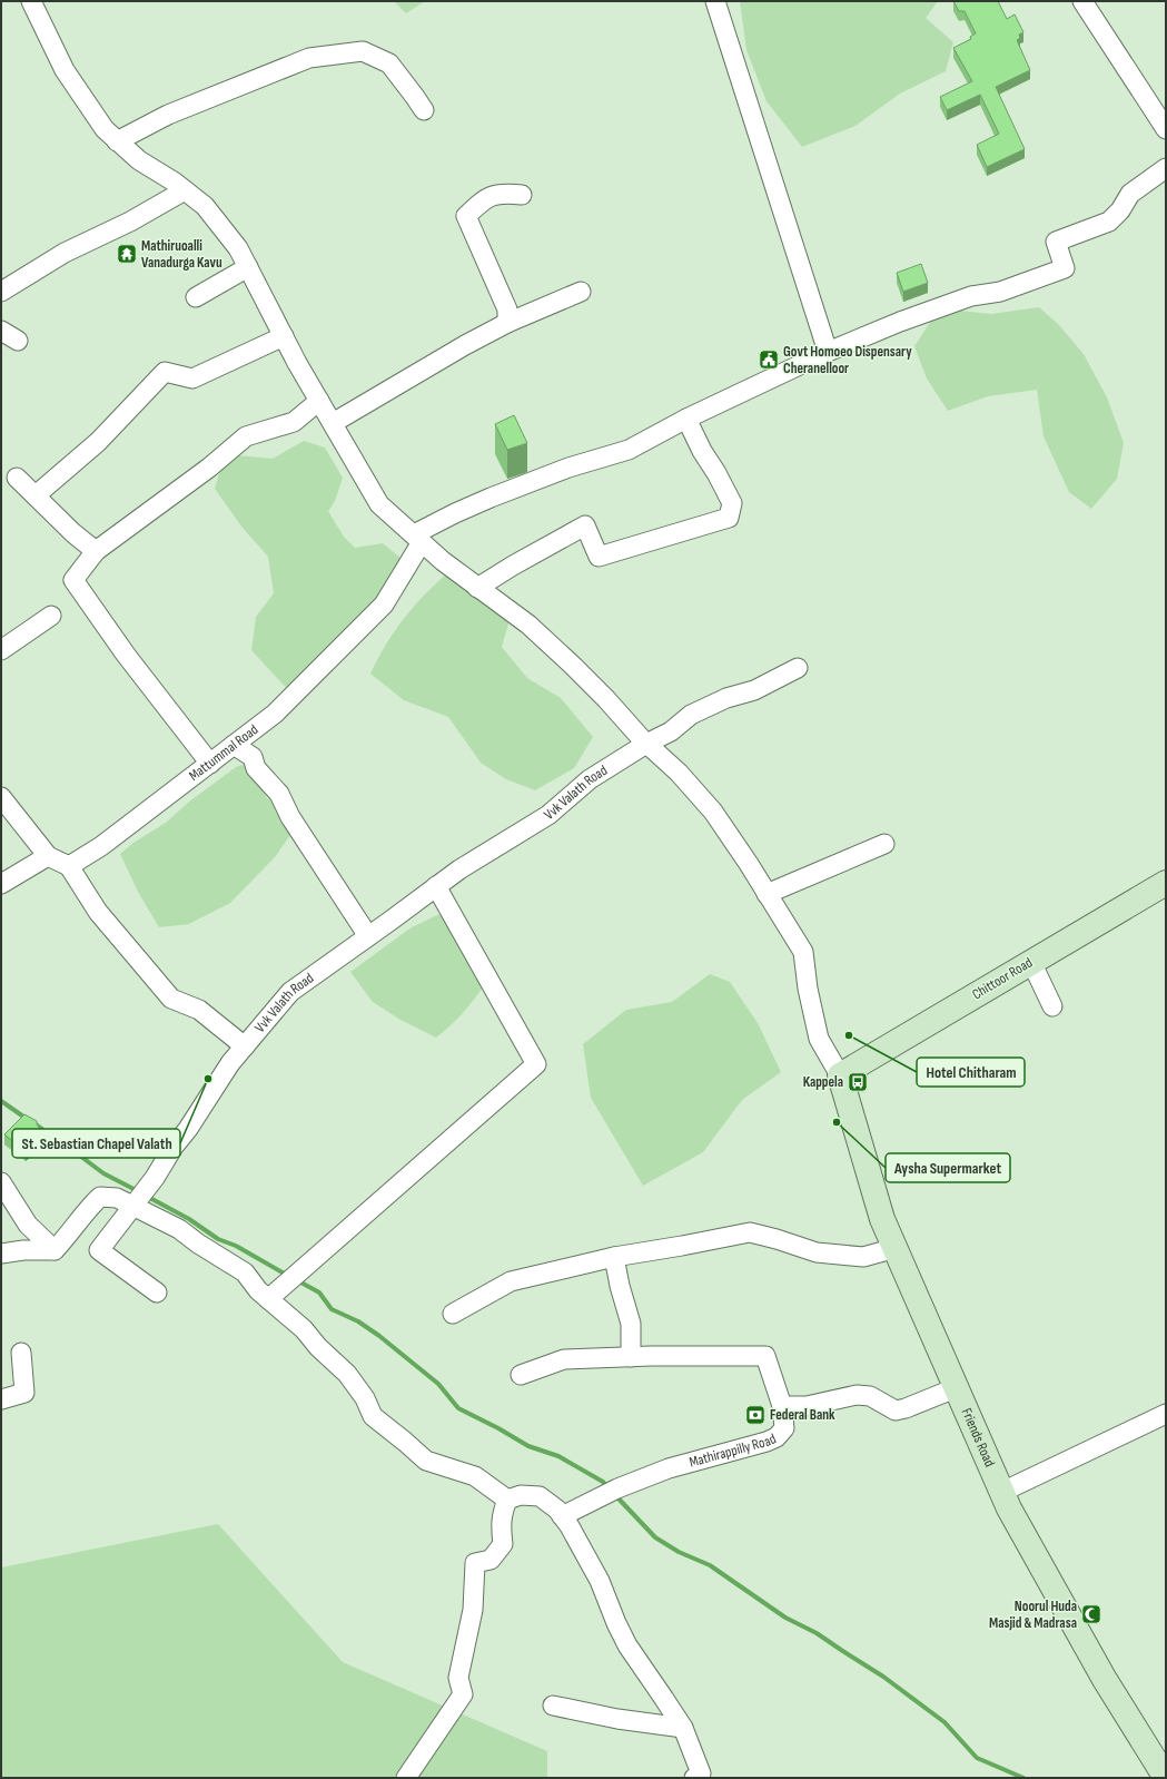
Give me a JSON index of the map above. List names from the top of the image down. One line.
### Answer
{"streets":{"main road":["Chittoor Road","Friends Road"],"street":["Mattummal Road","Vvk Valath Road","Mathirappilly Road"]},"crossings":[["Chittoor Road","Friends Road"]],"places":{"temple":["Mathiruoalli Vanadurga Kavu"],"public building":["Govt Homoeo Dispensary Cheranelloor"],"other":["Hotel Chitharam","St. Sebastian Chapel Valath","Aysha Supermarket"],"bus stop":["Kappela"],"bank":["Federal Bank"],"mosque":["Noorul Huda Masjid & Madrasa"]}}
